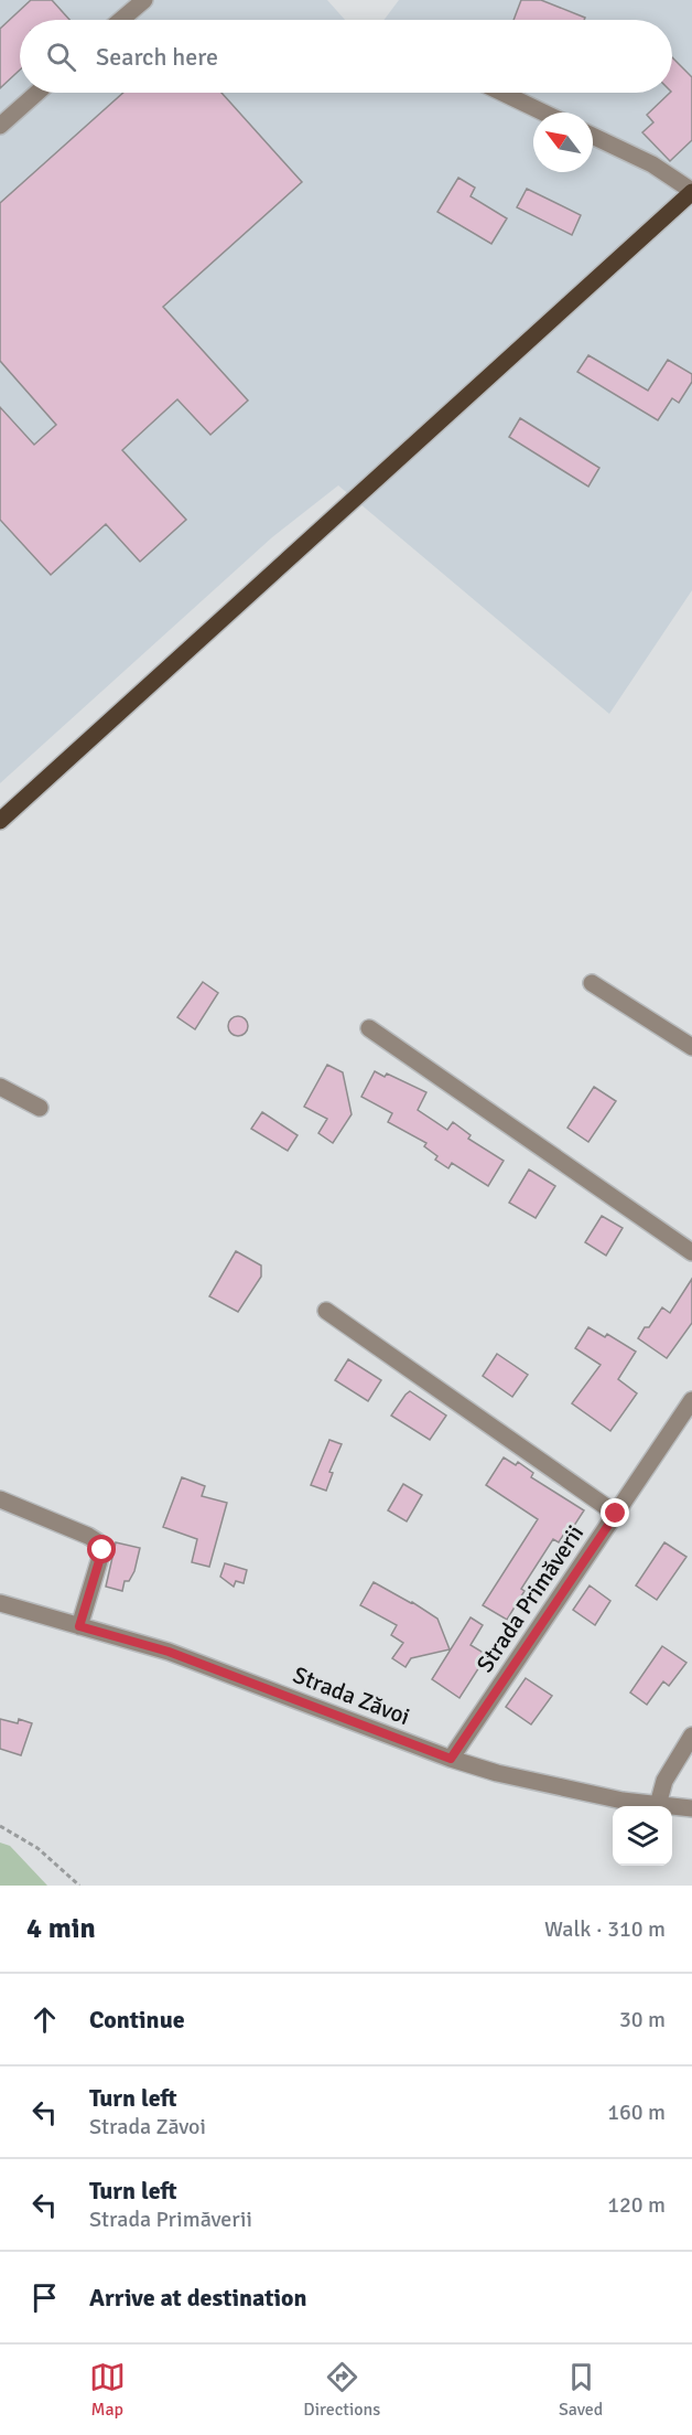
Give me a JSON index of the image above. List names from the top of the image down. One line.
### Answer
{"streets":{"street":["Strada Primăverii","Strada Zăvoi"]},"crossings":[["Strada Primăverii","Strada Zăvoi"]],"north":"top left","page":{"search":"Search here","heading":["4 min","Walk · 310 m"],"list":[["Continue","30 m"],["Turn left","Strada Zăvoi","160 m"],["Turn left","Strada Primăverii","120 m"],"Arrive at destination"],"nav":["Map","Directions","Saved"]}}
